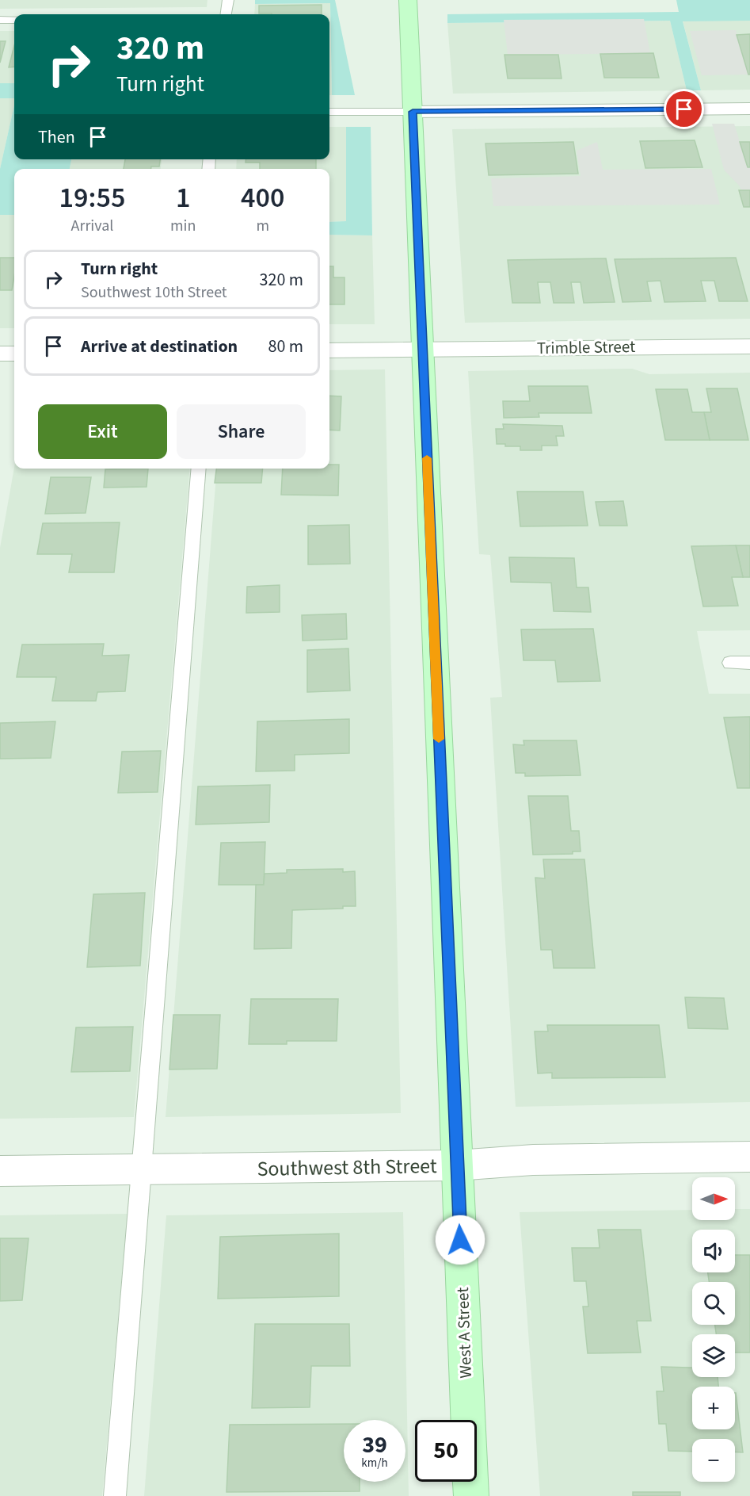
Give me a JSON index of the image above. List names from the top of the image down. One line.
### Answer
{"streets":{"main road":["West A Street"],"street":["Trimble Street","Southwest 8th Street"]},"crossings":[["Trimble Street","West A Street"],["Southwest 8th Street","West A Street"]],"north":"right","page":{"turn":["320 m","Turn right"],"then":"Then","eta":["19:55","Arrival","1","min","400","m"],"list":[{"name":"Turn right","note":"Southwest 10th Street","value":"320 m"},{"name":"Arrive at destination","value":"80 m"}],"buttons":["Exit","Share"],"map_buttons":["+","−"],"speed":"39 km/h","limit":"50"}}
